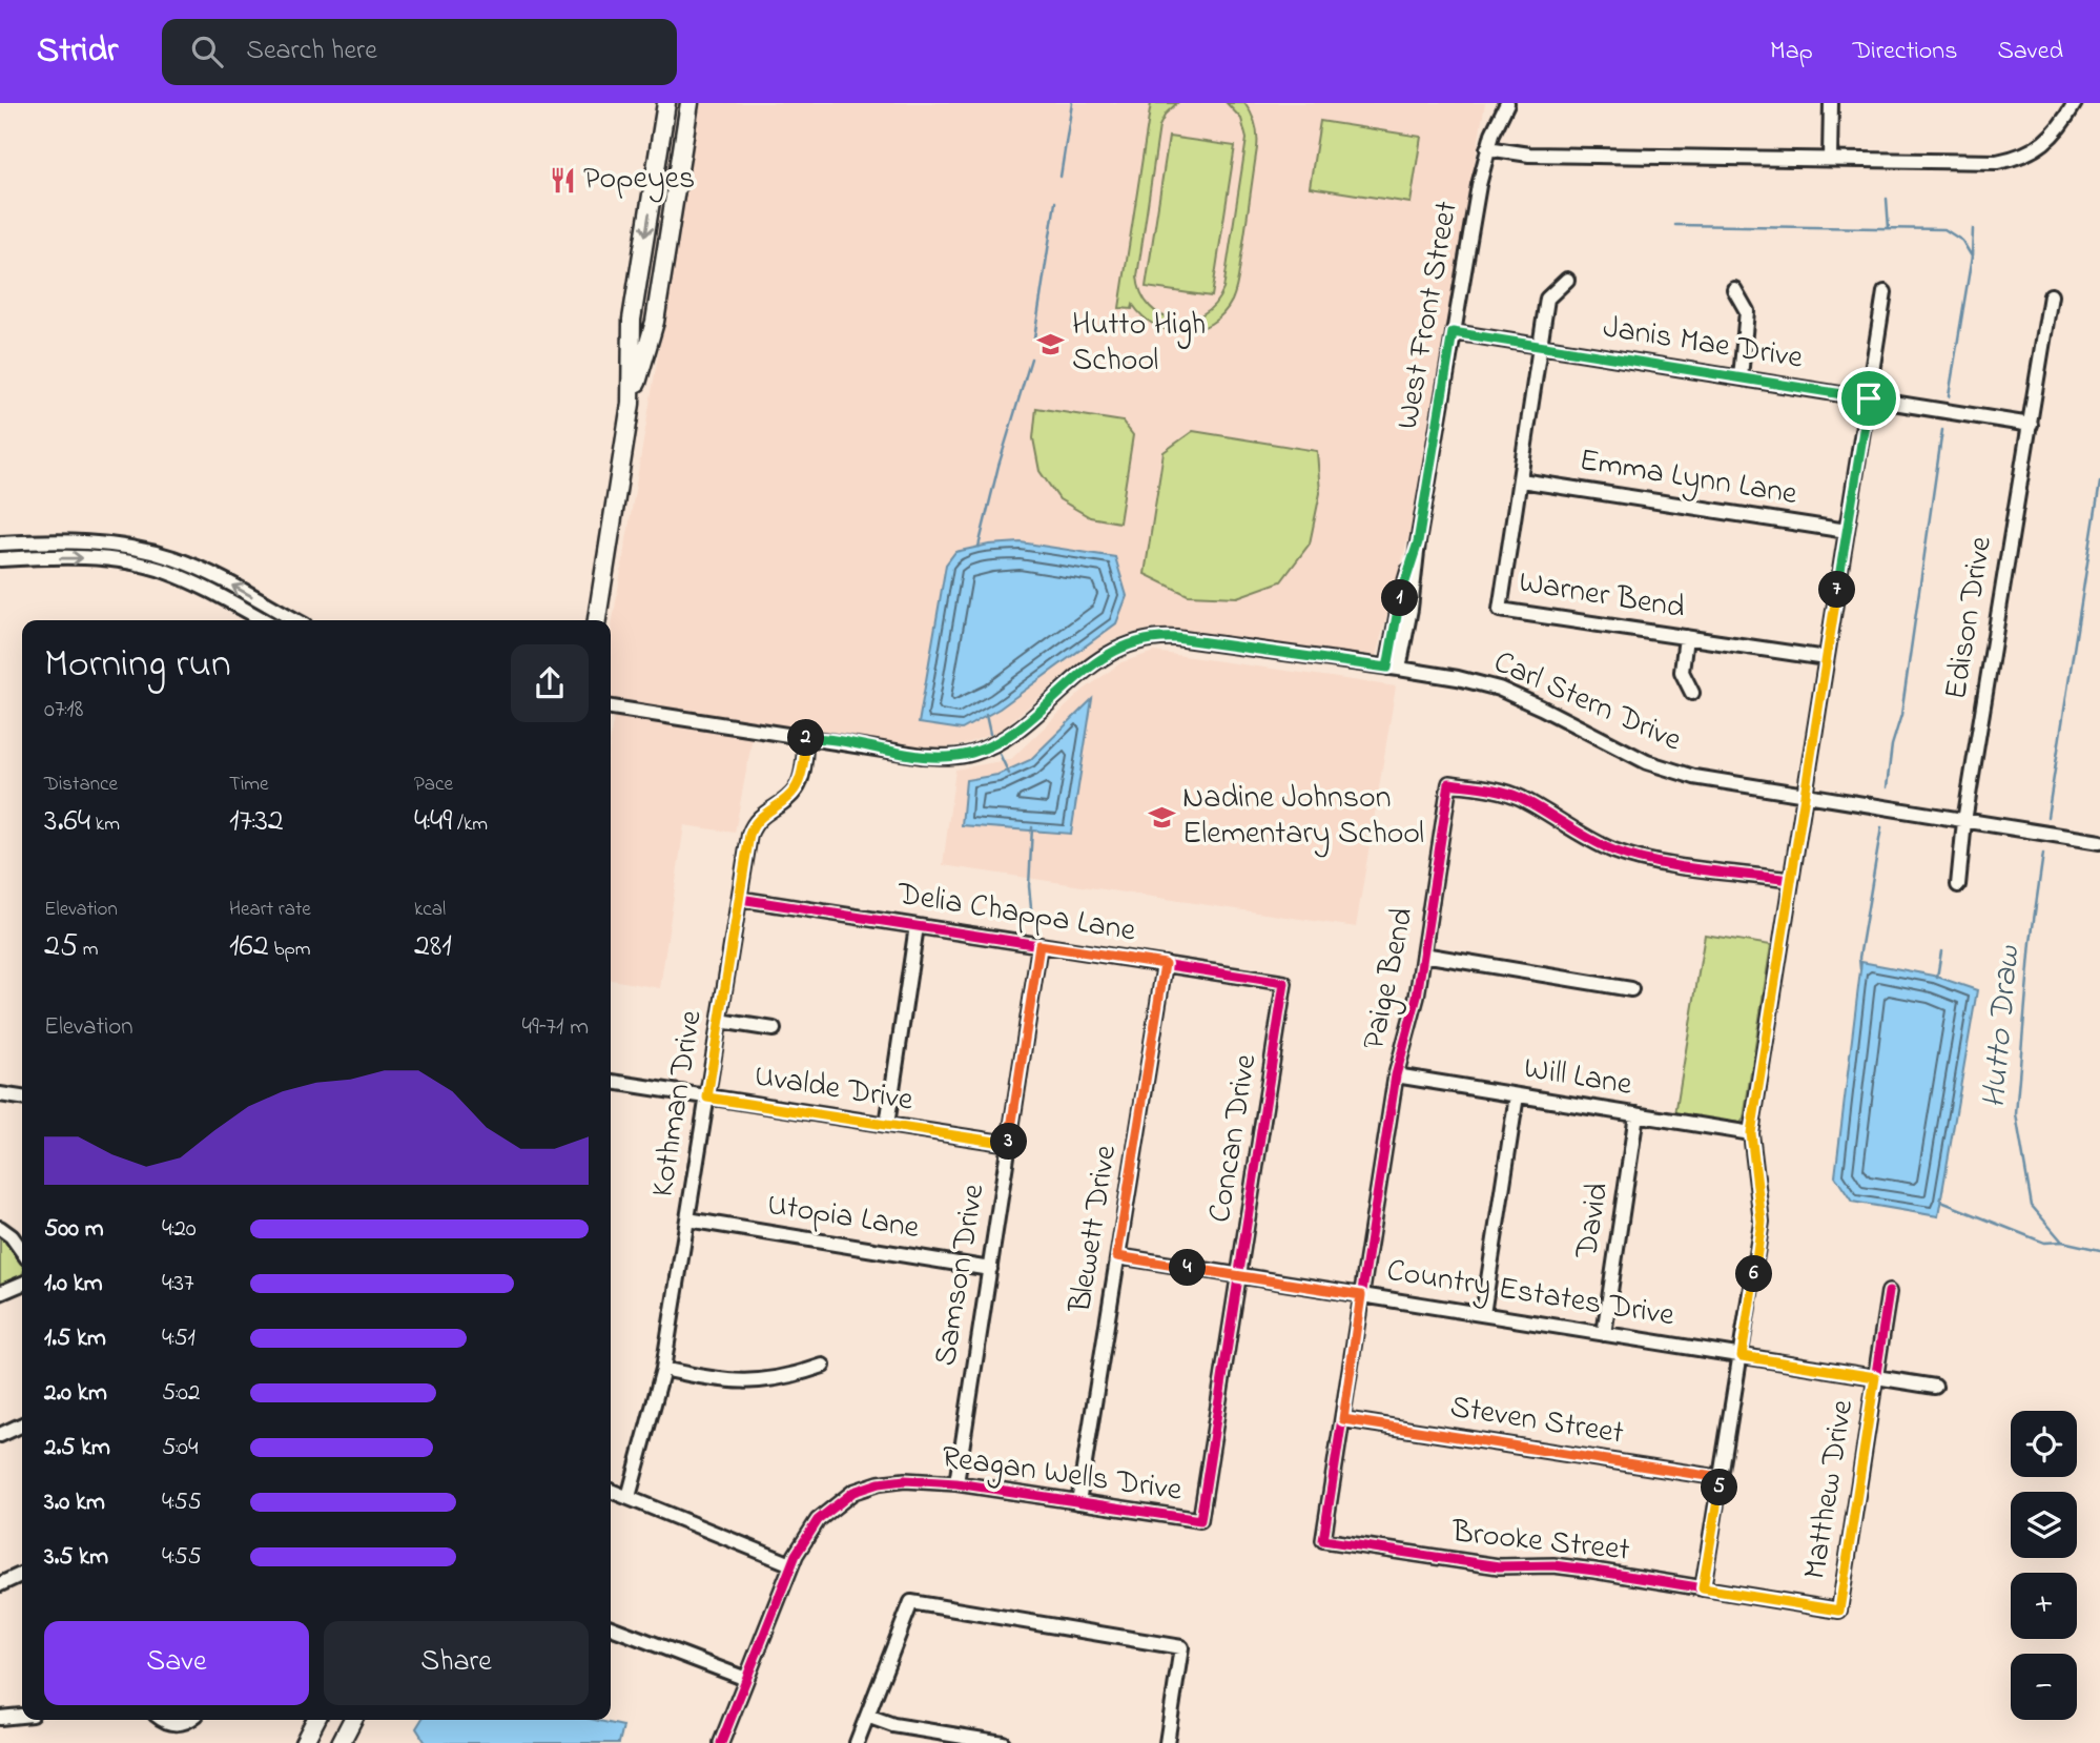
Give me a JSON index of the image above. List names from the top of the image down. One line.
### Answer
{"streets":{"street":["West Front Street","Janis Mae Drive","Emma Lynn Lane","Warner Bend","Edison Drive","Carl Stern Drive","Delia Chappa Lane","Paige Bend","Will Lane","Uvalde Drive","Kothman Drive","Concan Drive","Utopia Lane","David","Blewett Drive","Samson Drive","Country Estates Drive","Steven Street","Reagan Wells Drive","Matthew Drive","Brooke Street"]},"crossings":[["West Front Street","Janis Mae Drive"],["West Front Street","Carl Stern Drive"],["Janis Mae Drive","Warner Bend"],["Janis Mae Drive","Edison Drive"],["Emma Lynn Lane","Warner Bend"],["Edison Drive","Carl Stern Drive"],["Carl Stern Drive","Kothman Drive"],["Delia Chappa Lane","Kothman Drive"],["Delia Chappa Lane","Concan Drive"],["Delia Chappa Lane","Blewett Drive"],["Delia Chappa Lane","Samson Drive"],["Paige Bend","Will Lane"],["Paige Bend","Country Estates Drive"],["Paige Bend","Steven Street"],["Paige Bend","Brooke Street"],["Will Lane","David"],["Uvalde Drive","Kothman Drive"],["Uvalde Drive","Samson Drive"],["Kothman Drive","Utopia Lane"],["Concan Drive","Country Estates Drive"],["Concan Drive","Reagan Wells Drive"],["Utopia Lane","Samson Drive"],["David","Country Estates Drive"],["Blewett Drive","Country Estates Drive"],["Blewett Drive","Reagan Wells Drive"],["Samson Drive","Reagan Wells Drive"],["Country Estates Drive","Matthew Drive"],["Matthew Drive","Brooke Street"]],"water":["Hutto Draw"],"places":{"restaurant":["Popeyes"],"school or university":["Hutto High School","Nadine Johnson Elementary School"]},"page":{"header":"Stridr","search":"Search here","nav":["Map","Directions","Saved"],"pins":["7","1","2","3","4","6","5"],"heading":["Morning run","07:18"],"stats":[["Distance","3.64 km"],["Time","17:32"],["Pace","4:49 /km"],["Elevation","25 m"],["Heart rate","162 bpm"],["kcal","281"]],"chart":["Elevation","49–71 m"],"list":[{"name":"500 m","note":"4:20"},{"name":"1.0 km","note":"4:37"},{"name":"1.5 km","note":"4:51"},{"name":"2.0 km","note":"5:02"},{"name":"2.5 km","note":"5:04"},{"name":"3.0 km","note":"4:55"},{"name":"3.5 km","note":"4:55"}],"map_buttons":["+","−"],"buttons":["Save","Share"]}}
